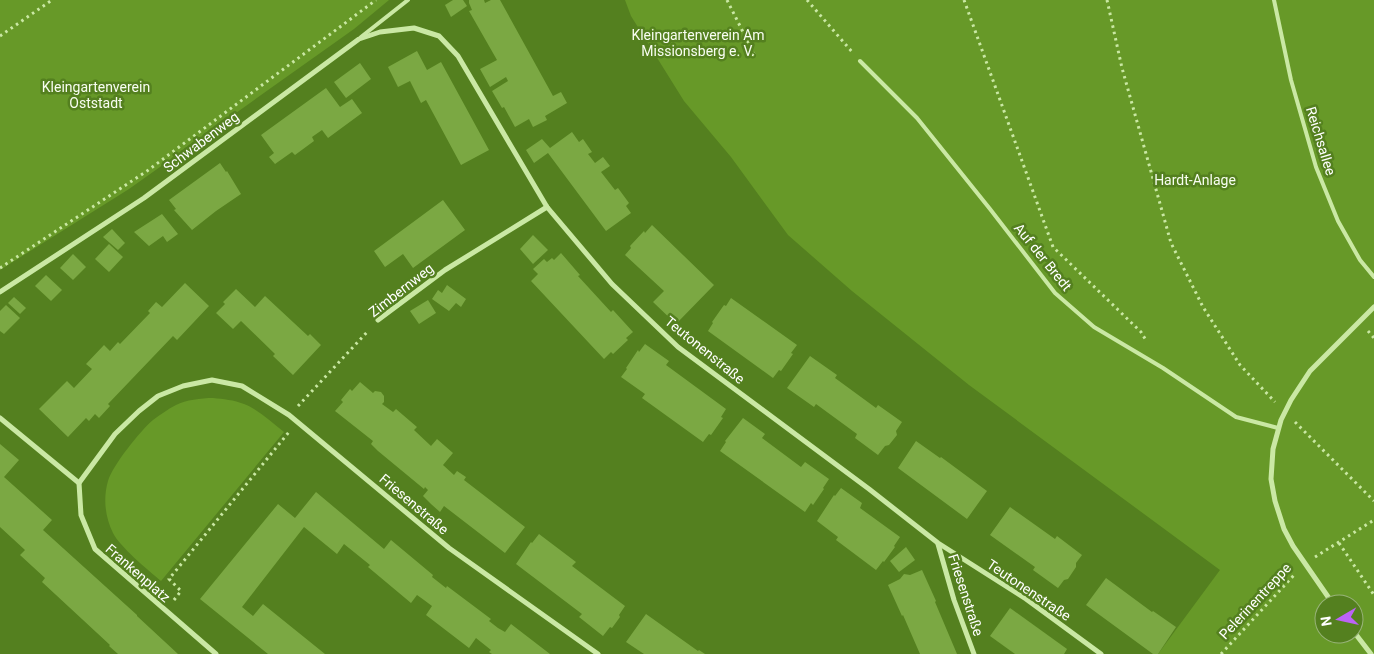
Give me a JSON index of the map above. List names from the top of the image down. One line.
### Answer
{"streets":{"street":["Schwabenweg","Zimbernweg","Teutonenstraße","Friesenstraße","Frankenplatz"],"lane":["Reichsallee","Auf der Bredt"],"path":["Pelerinentreppe"]},"crossings":[["Schwabenweg","Teutonenstraße"],["Zimbernweg","Teutonenstraße"],["Zimbernweg","Friesenstraße"],["Teutonenstraße","Friesenstraße"],["Friesenstraße","Frankenplatz"]],"parks":["Kleingartenverein Am Missionsberg e. V.","Kleingartenverein Oststadt","Hardt-Anlage"],"north":"left"}
